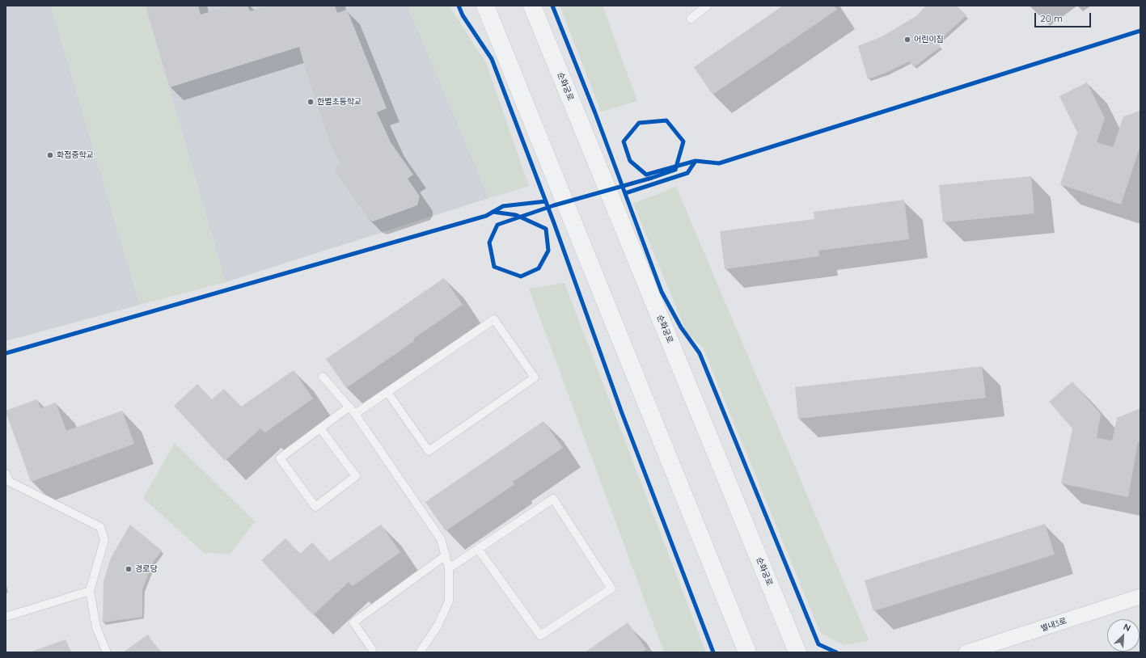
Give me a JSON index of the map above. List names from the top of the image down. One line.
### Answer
{"streets":{"street":["순화궁로","별내3로"]},"places":["어린이집","한별초등학교","화접중학교","경로당"],"scale_bar":"20 m","north":"top right"}
